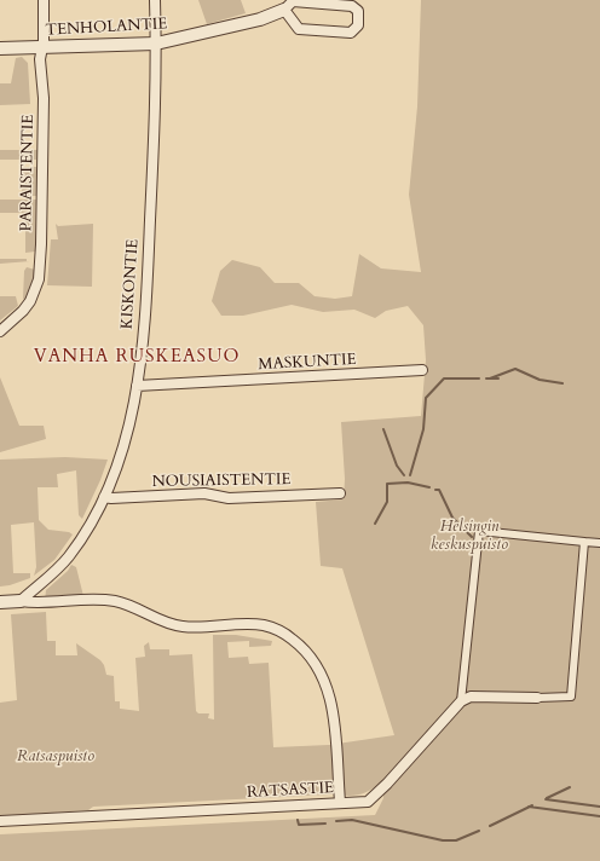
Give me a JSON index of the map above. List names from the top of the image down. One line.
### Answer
{"streets":{"street":["TENHOLANTIE","PARAISTENTIE","KISKONTIE","MASKUNTIE","NOUSIAISTENTIE","RATSASTIE"]},"crossings":[["TENHOLANTIE","PARAISTENTIE"],["TENHOLANTIE","KISKONTIE"],["KISKONTIE","MASKUNTIE"],["KISKONTIE","NOUSIAISTENTIE"]],"districts":["VANHA RUSKEASUO"],"parks":["Helsingin keskuspuisto","Ratsaspuisto"]}
